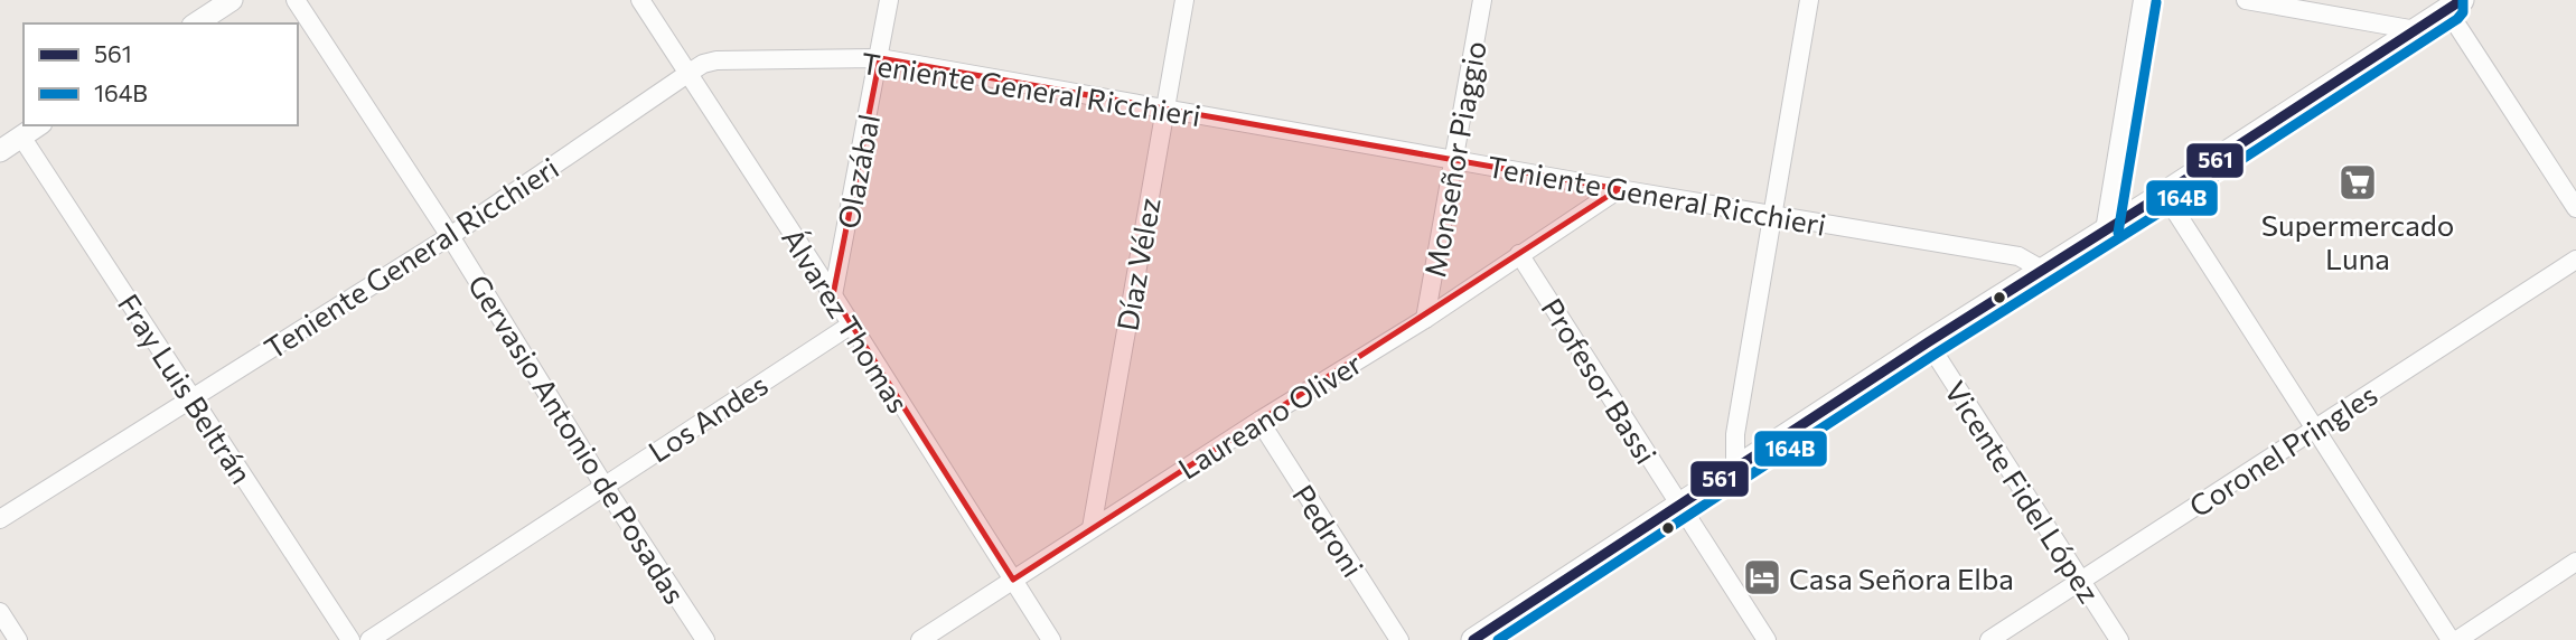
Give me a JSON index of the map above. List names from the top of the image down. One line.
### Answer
{"streets":{"street":["Teniente General Ricchieri","Monseñor Piaggio","Olazábal","Díaz Vélez","Álvarez Thomas","Profesor Bassi","Fray Luis Beltrán","Laureano Oliver","Los Andes","Gervasio Antonio de Posadas","Coronel Pringles","Vicente Fidel López","Pedroni"]},"crossings":[["Teniente General Ricchieri","Monseñor Piaggio"],["Teniente General Ricchieri","Olazábal"],["Teniente General Ricchieri","Díaz Vélez"],["Teniente General Ricchieri","Álvarez Thomas"],["Teniente General Ricchieri","Fray Luis Beltrán"],["Teniente General Ricchieri","Laureano Oliver"],["Teniente General Ricchieri","Gervasio Antonio de Posadas"],["Monseñor Piaggio","Laureano Oliver"],["Olazábal","Álvarez Thomas"],["Díaz Vélez","Laureano Oliver"],["Álvarez Thomas","Laureano Oliver"],["Álvarez Thomas","Los Andes"],["Profesor Bassi","Laureano Oliver"],["Laureano Oliver","Pedroni"],["Los Andes","Gervasio Antonio de Posadas"],["Coronel Pringles","Vicente Fidel López"]],"places":{"supermarket":["Supermercado Luna"],"hotel":["Casa Señora Elba"]},"lines":["transit line 561","transit line 164B"],"legend":["561","164B"]}
